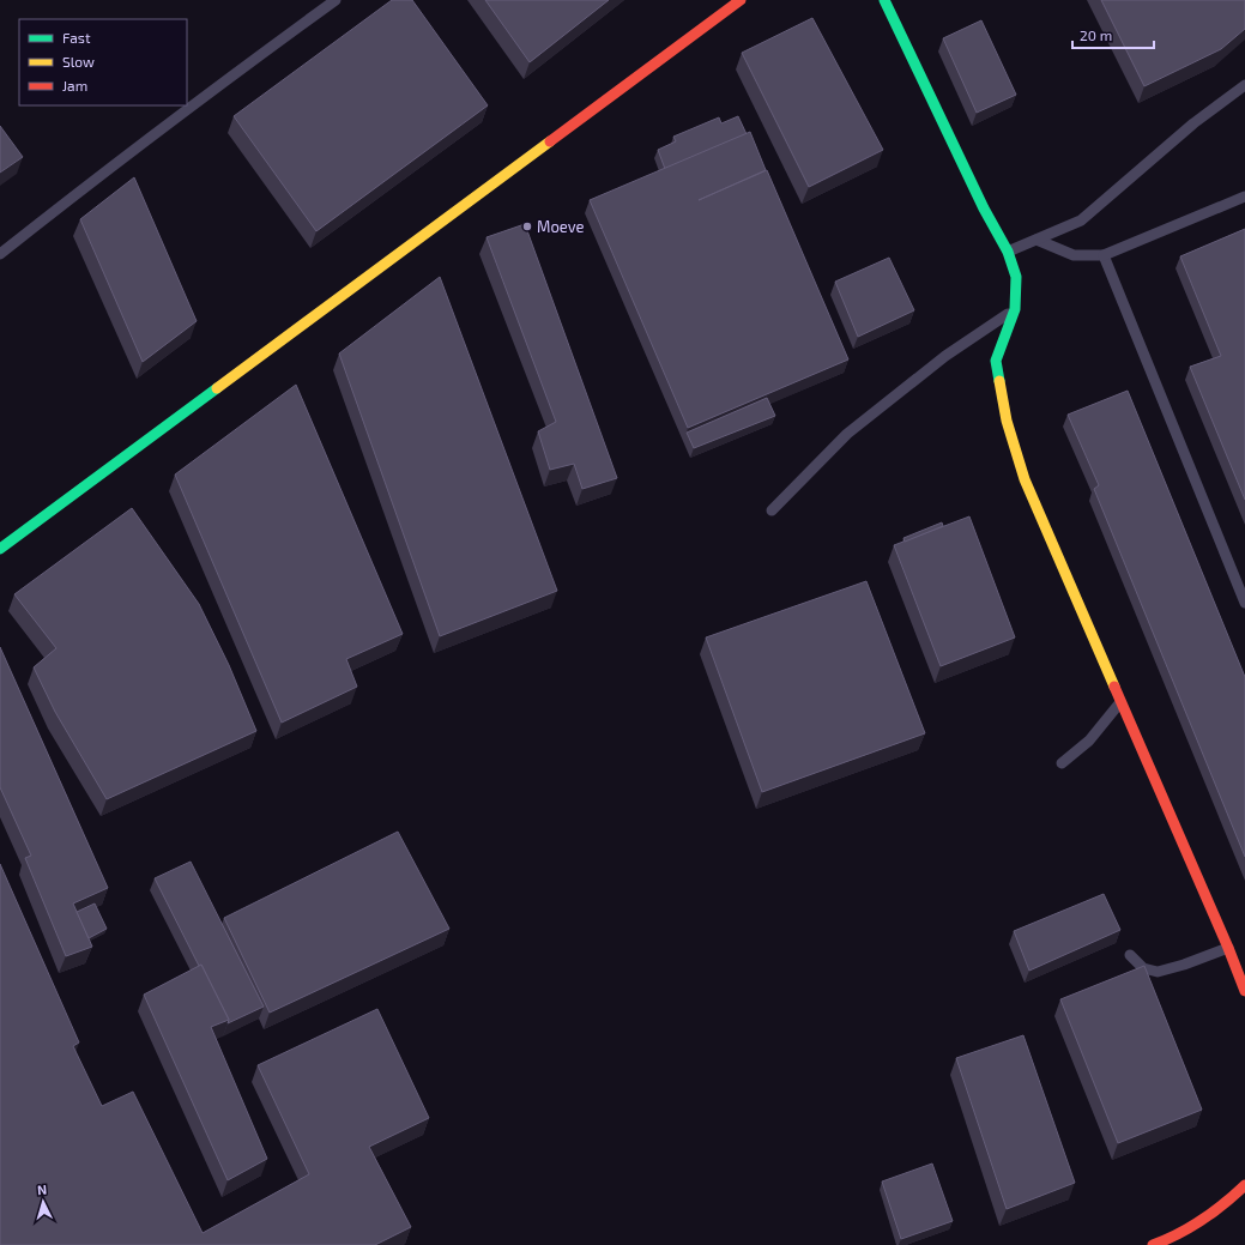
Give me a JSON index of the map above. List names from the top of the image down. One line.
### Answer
{"places":["Moeve"],"legend":["Fast","Slow","Jam"],"scale_bar":"20 m","north":"top"}
